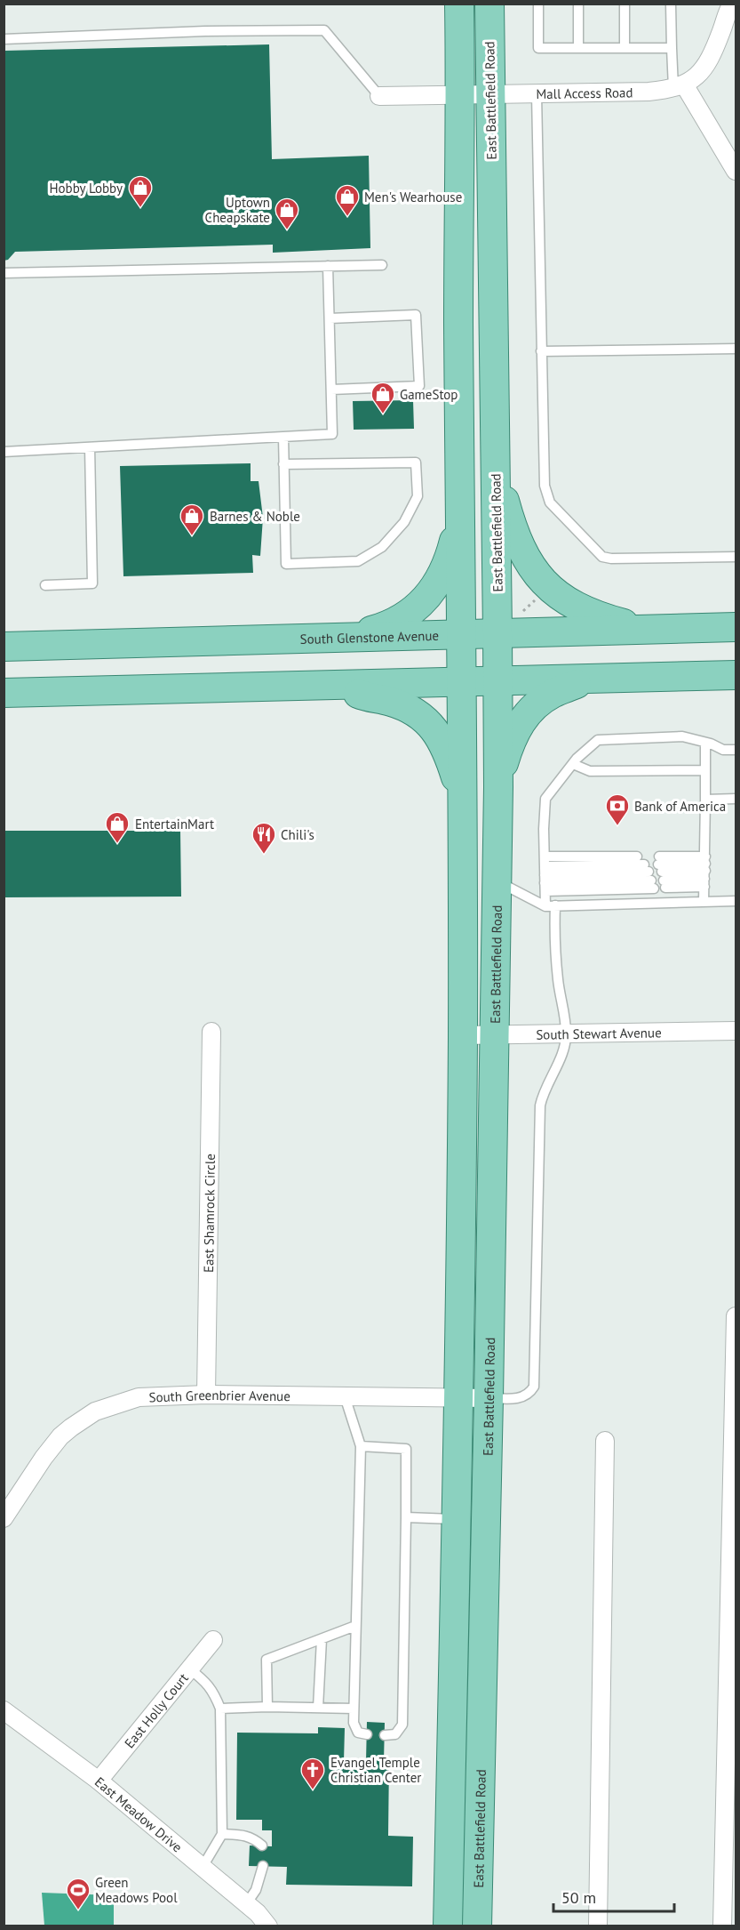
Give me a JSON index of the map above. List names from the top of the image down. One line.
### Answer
{"streets":{"main road":["East Battlefield Road","South Glenstone Avenue"],"street":["Mall Access Road","South Stewart Avenue","East Shamrock Circle","South Greenbrier Avenue","East Holly Court","East Meadow Drive"]},"crossings":[["Mall Access Road","East Battlefield Road"],["East Battlefield Road","South Glenstone Avenue"],["East Battlefield Road","South Stewart Avenue"],["East Battlefield Road","South Greenbrier Avenue"],["East Shamrock Circle","South Greenbrier Avenue"],["East Holly Court","East Meadow Drive"]],"places":{"shop":["Hobby Lobby","Men's Wearhouse","Uptown Cheapskate","GameStop","Barnes & Noble","EntertainMart"],"bank":["Bank of America"],"restaurant":["Chili's"],"church":["Evangel Temple Christian Center"],"sports":["Green Meadows Pool"]},"scale_bar":"50 m"}
